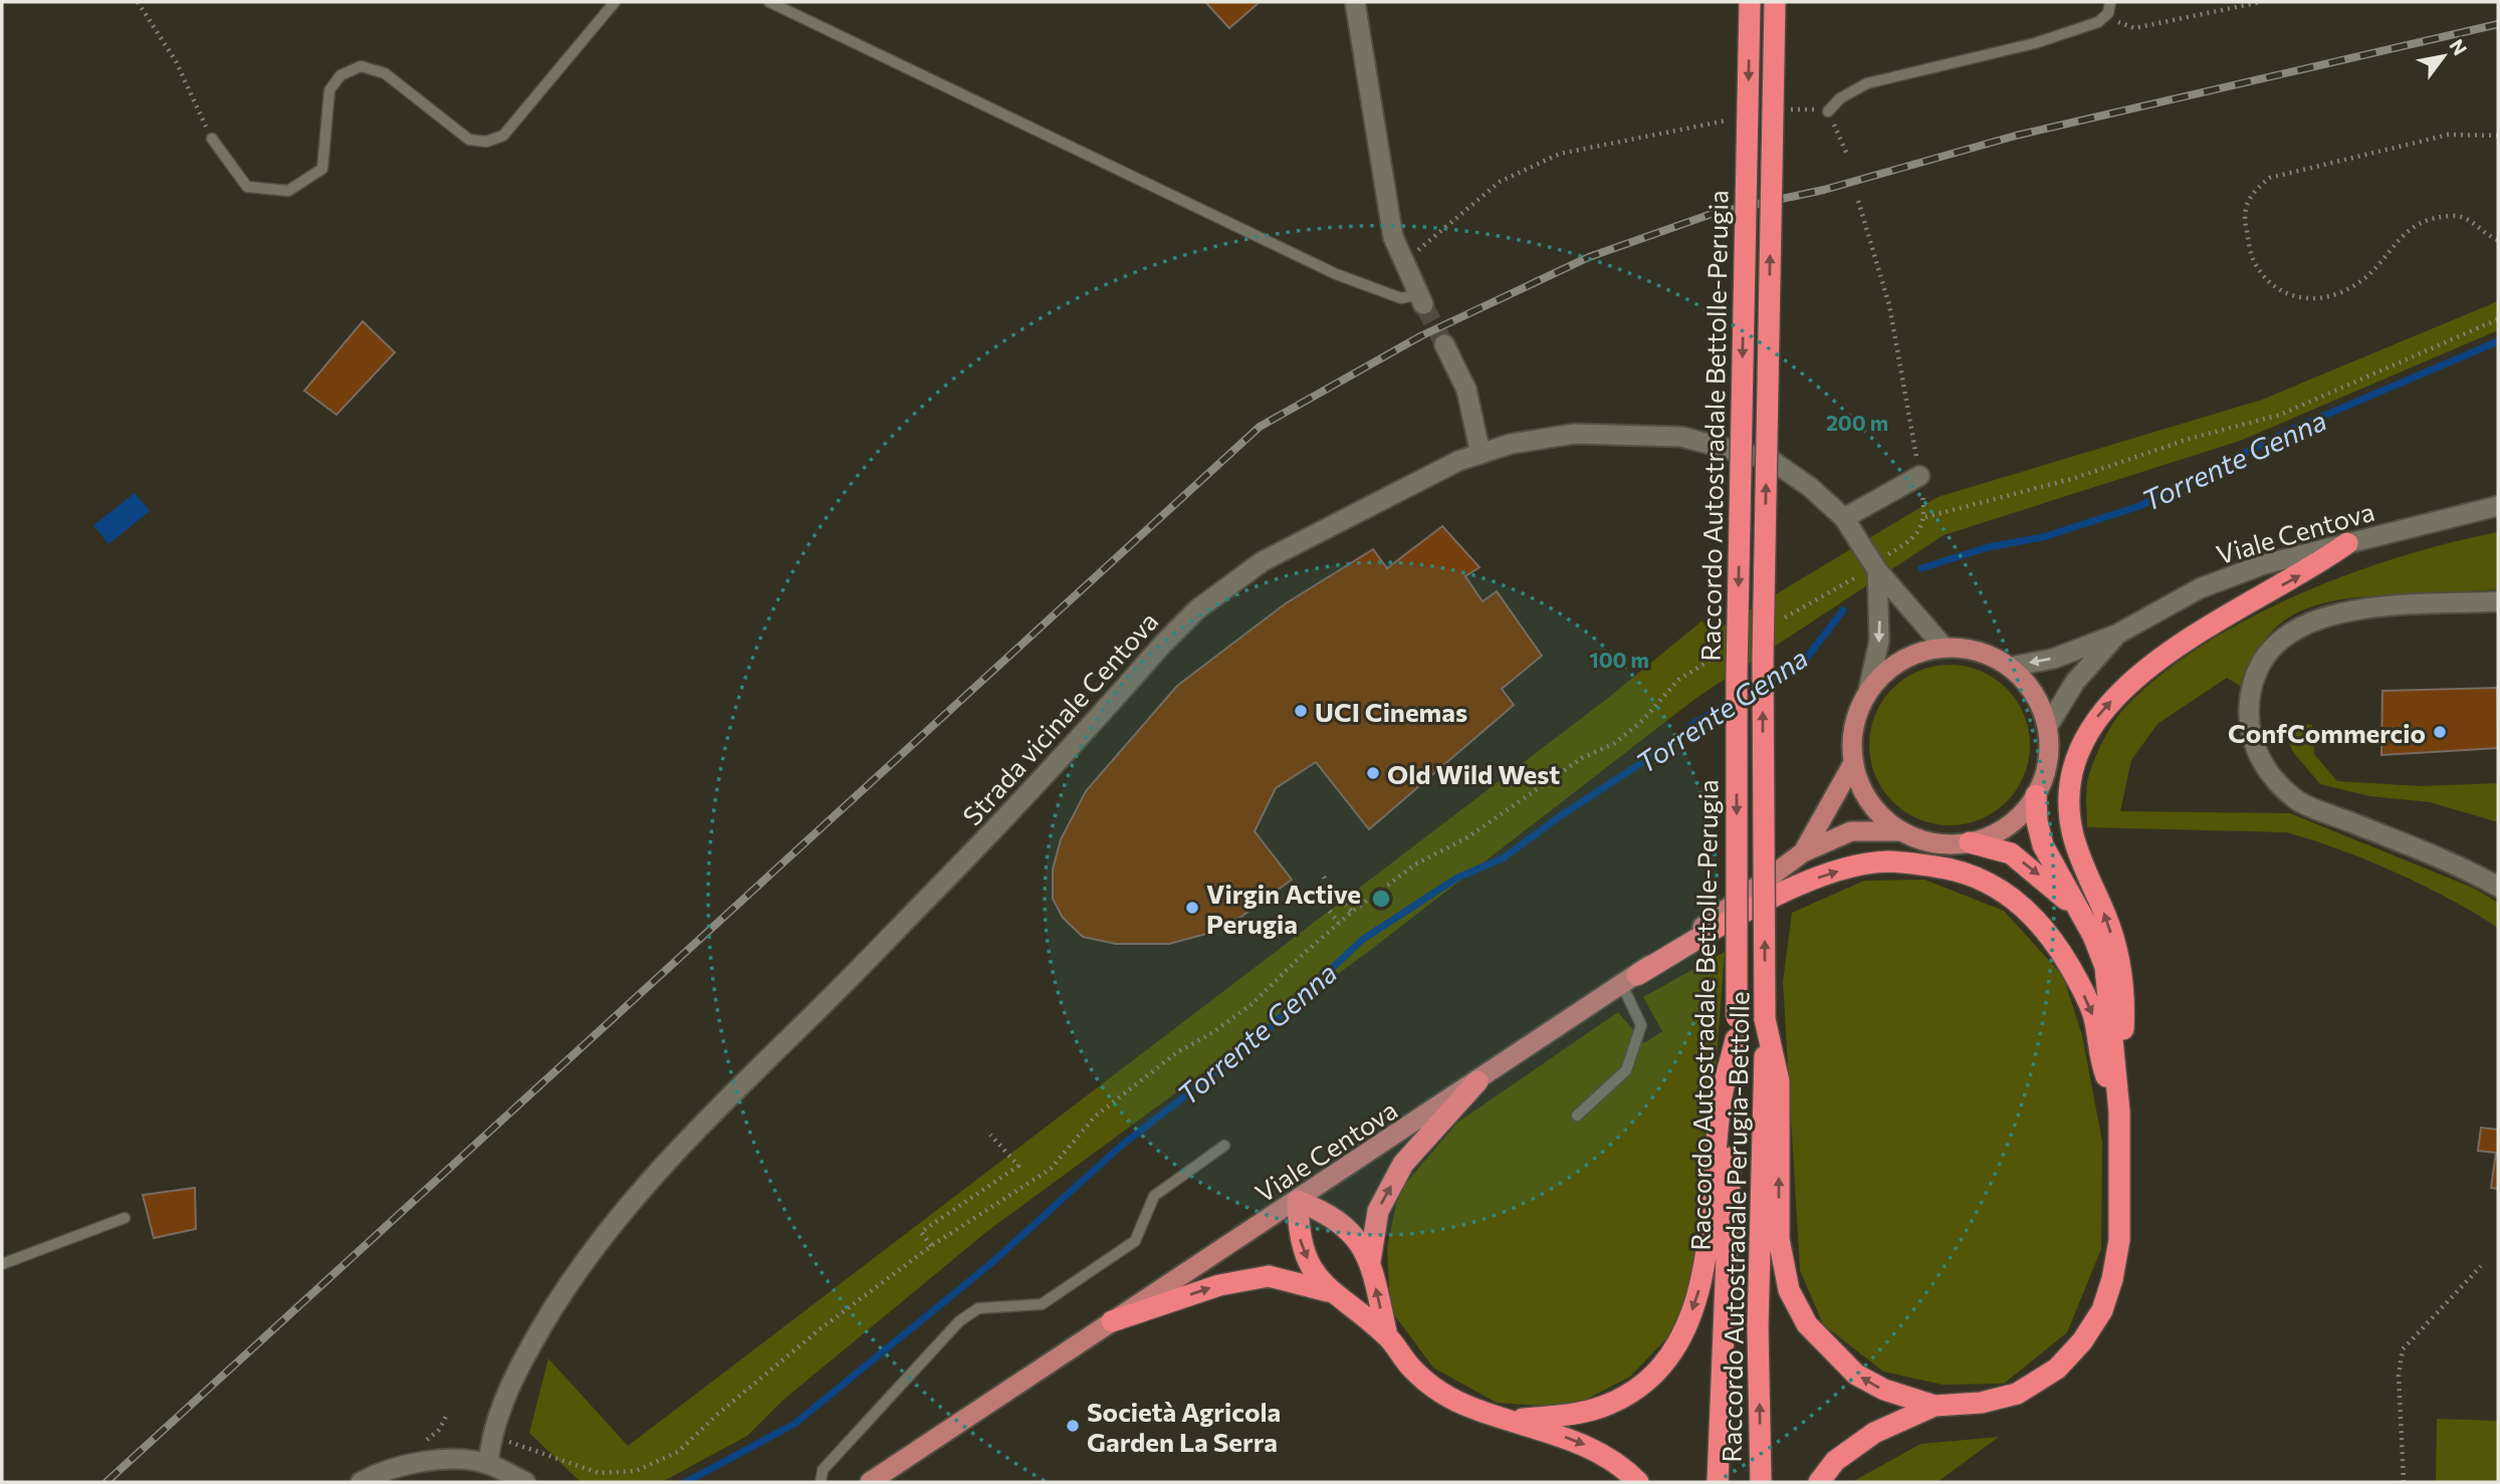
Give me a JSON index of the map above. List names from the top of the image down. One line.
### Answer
{"streets":{"highway":["Raccordo Autostradale Bettolle-Perugia","Raccordo Autostradale Perugia-Bettolle"],"main road":["Viale Centova"],"street":["Strada vicinale Centova"]},"one_way":["Raccordo Autostradale Bettolle-Perugia","Raccordo Autostradale Perugia-Bettolle"],"water":["Torrente Genna"],"places":["UCI Cinemas","ConfCommercio","Old Wild West","Virgin Active Perugia","Società Agricola Garden La Serra"],"north":"top right","rings":["200 m","100 m"]}
